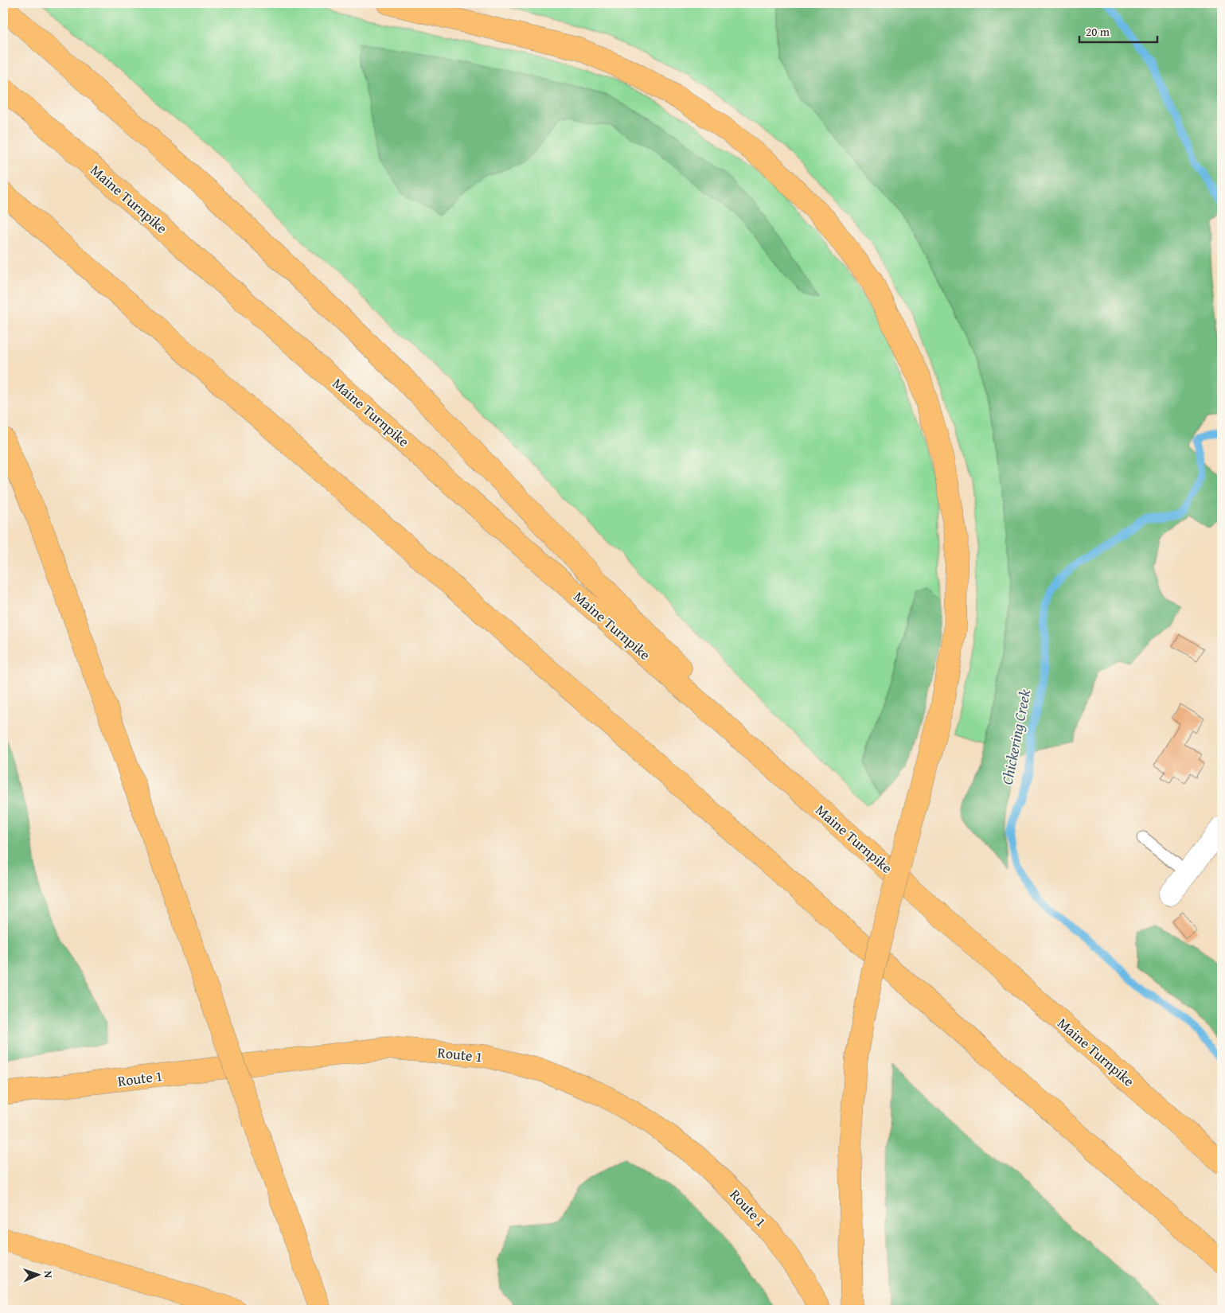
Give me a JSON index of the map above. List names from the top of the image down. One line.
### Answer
{"streets":{"main road":["Maine Turnpike","Route 1"]},"water":["Chickering Creek"],"scale_bar":"20 m","north":"right"}
